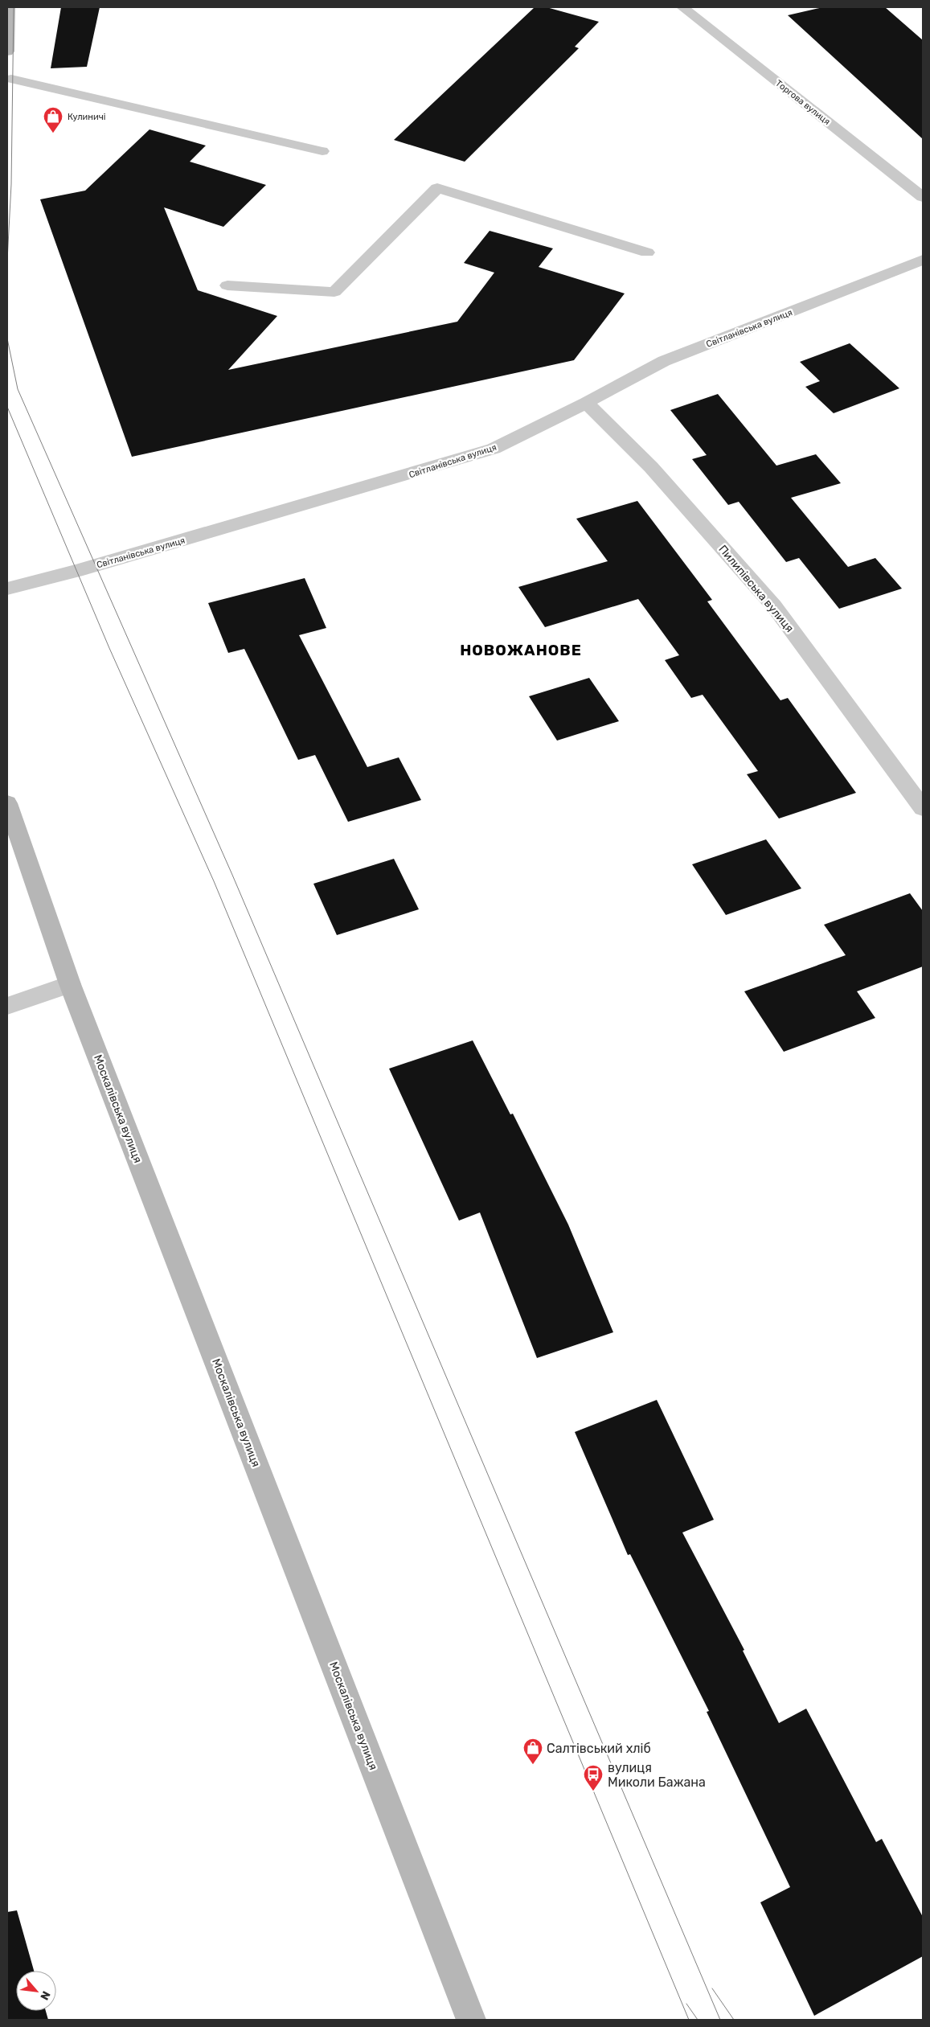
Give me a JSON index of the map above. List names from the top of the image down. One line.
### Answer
{"streets":{"street":["Торгова вулиця","Світланівська вулиця","Пилипівська вулиця","Москалівська вулиця"]},"crossings":[["Світланівська вулиця","Пилипівська вулиця"]],"districts":["НОВОЖАНОВЕ"],"places":{"shop":["Кулиничі","Салтівський хліб"],"bus stop":["вулиця Миколи Бажана"]},"north":"bottom right"}
